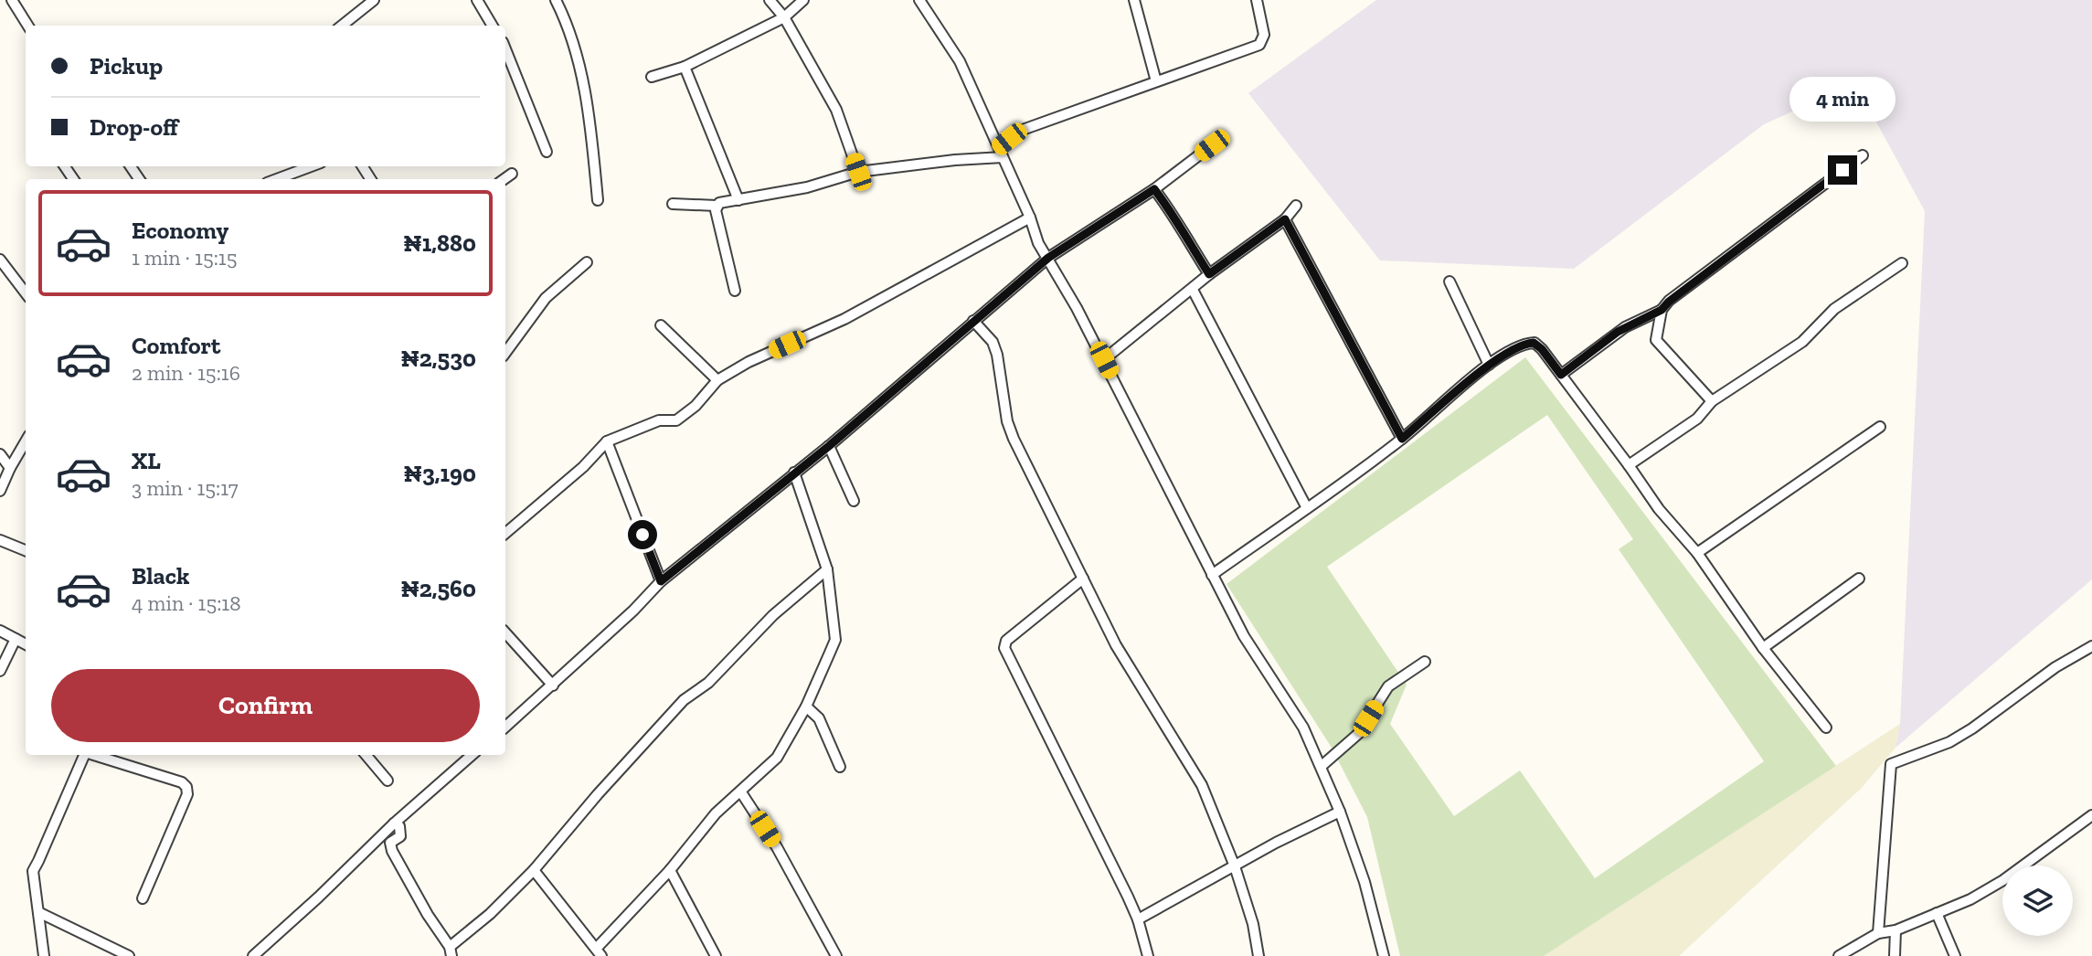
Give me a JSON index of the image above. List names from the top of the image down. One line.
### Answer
{"page":{"banner":["Pickup","Drop-off"],"bubble":"4 min","list":[{"name":"Economy","note":"1 min · 15:15","value":"₦1,880"},{"name":"Comfort","note":"2 min · 15:16","value":"₦2,530"},{"name":"XL","note":"3 min · 15:17","value":"₦3,190"},{"name":"Black","note":"4 min · 15:18","value":"₦2,560"}],"buttons":"Confirm"}}
